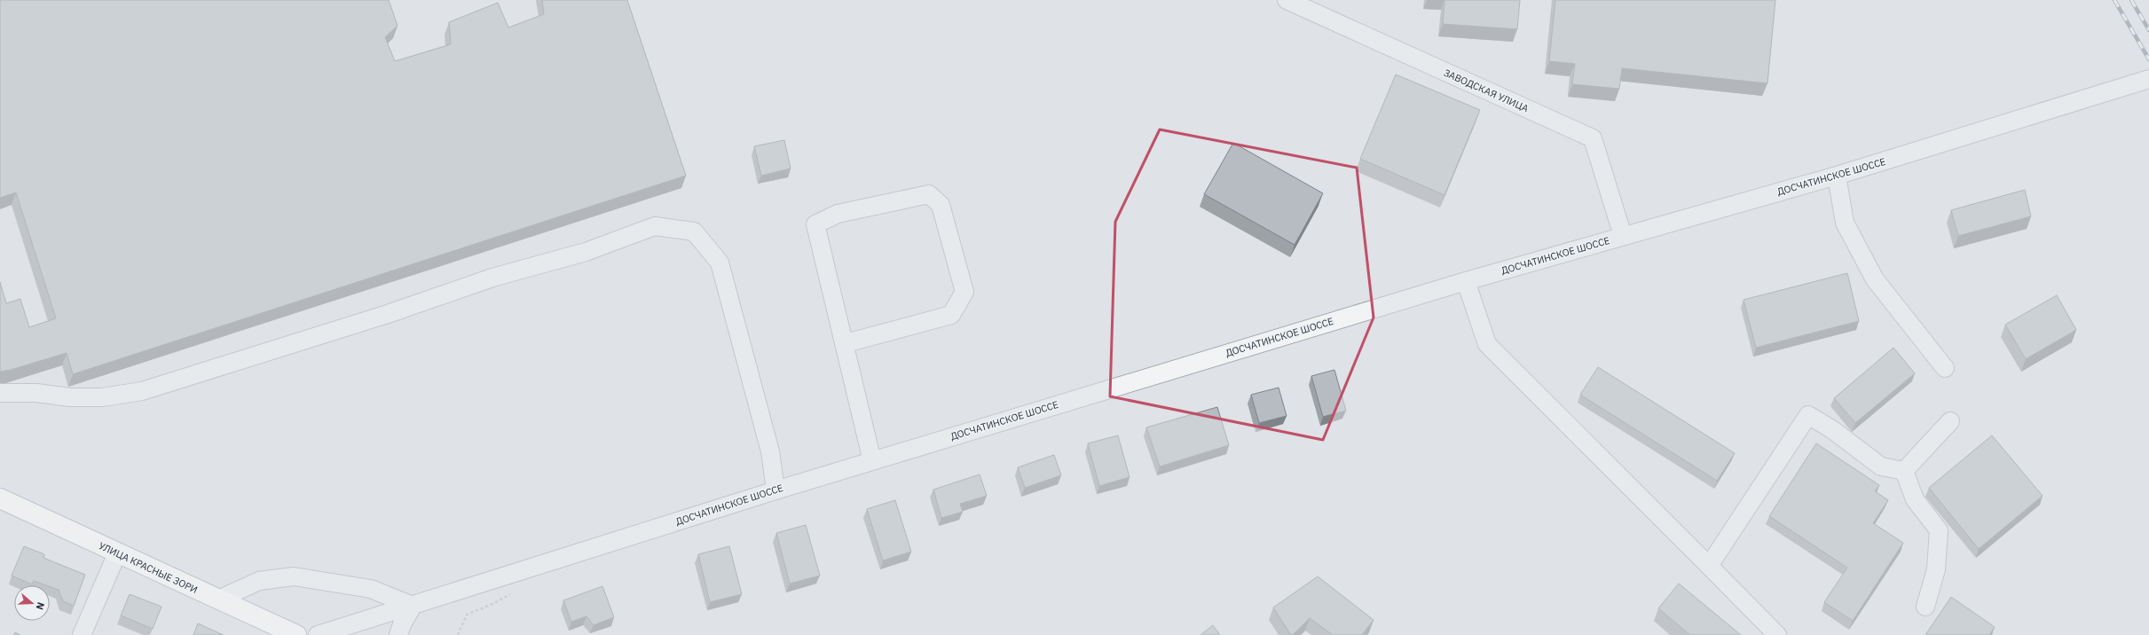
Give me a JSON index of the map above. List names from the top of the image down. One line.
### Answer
{"streets":{"main road":["УЛИЦА КРАСНЫЕ ЗОРИ"],"street":["ЗАВОДСКАЯ УЛИЦА","ДОСЧАТИНСКОЕ ШОССЕ"]},"crossings":[["ЗАВОДСКАЯ УЛИЦА","ДОСЧАТИНСКОЕ ШОССЕ"]],"north":"right"}
